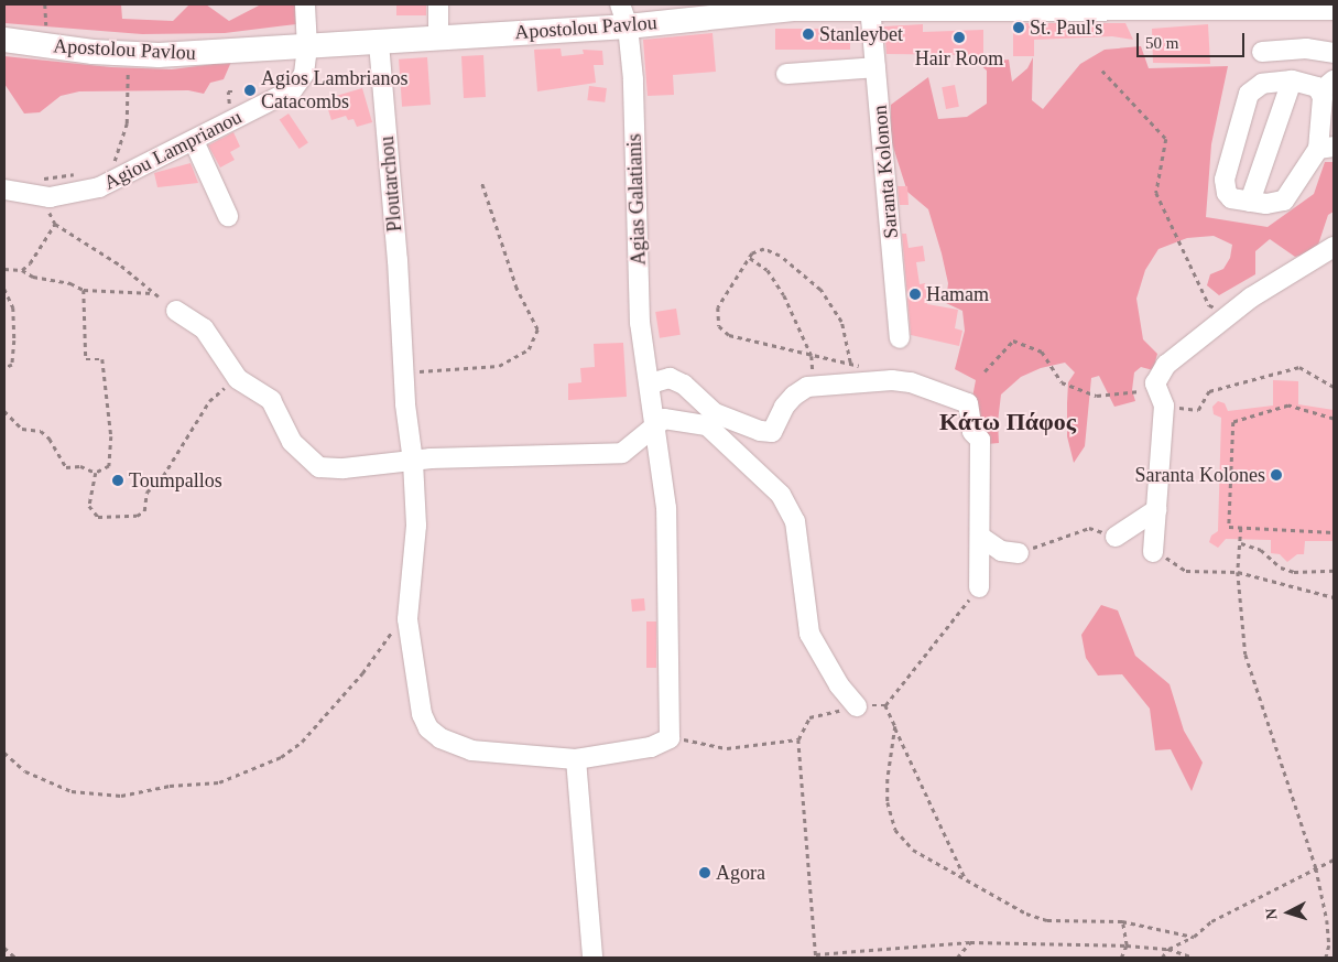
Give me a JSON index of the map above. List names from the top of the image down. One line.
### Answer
{"streets":{"main road":["Apostolou Pavlou"],"street":["Agiou Lamprianou","Saranta Kolonon","Ploutarchou","Agias Galatianis"]},"crossings":[["Apostolou Pavlou","Agiou Lamprianou"],["Apostolou Pavlou","Saranta Kolonon"],["Apostolou Pavlou","Ploutarchou"],["Apostolou Pavlou","Agias Galatianis"],["Ploutarchou","Agias Galatianis"]],"districts":["Κάτω Πάφος"],"places":["St. Paul's","Stanleybet","Hair Room","Agios Lambrianos Catacombs","Hamam","Saranta Kolones","Toumpallos","Agora"],"scale_bar":"50 m","north":"left"}
